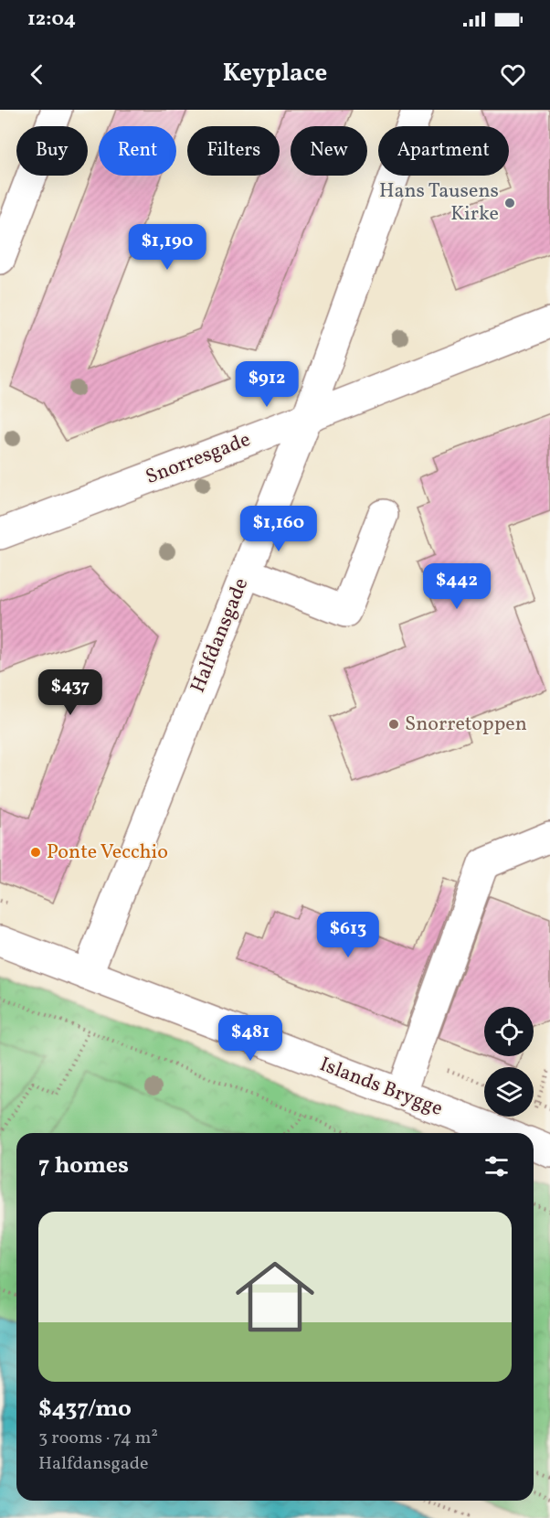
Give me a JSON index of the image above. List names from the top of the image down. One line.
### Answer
{"streets":{"street":["Snorresgade","Halfdansgade","Islands Brygge"]},"crossings":[["Snorresgade","Halfdansgade"],["Halfdansgade","Islands Brygge"]],"places":["Hans Tausens Kirke","Snorretoppen","Ponte Vecchio"],"page":{"status":"12:04","header":"Keyplace","chip":["Buy","Rent","Filters","New","Apartment"],"price":["$1,190","$912","$1,160","$442","$437","$613","$481"],"heading":"7 homes","list":[{"name":"$437/mo","note":"3 rooms · 74 m² · Halfdansgade"}]}}
